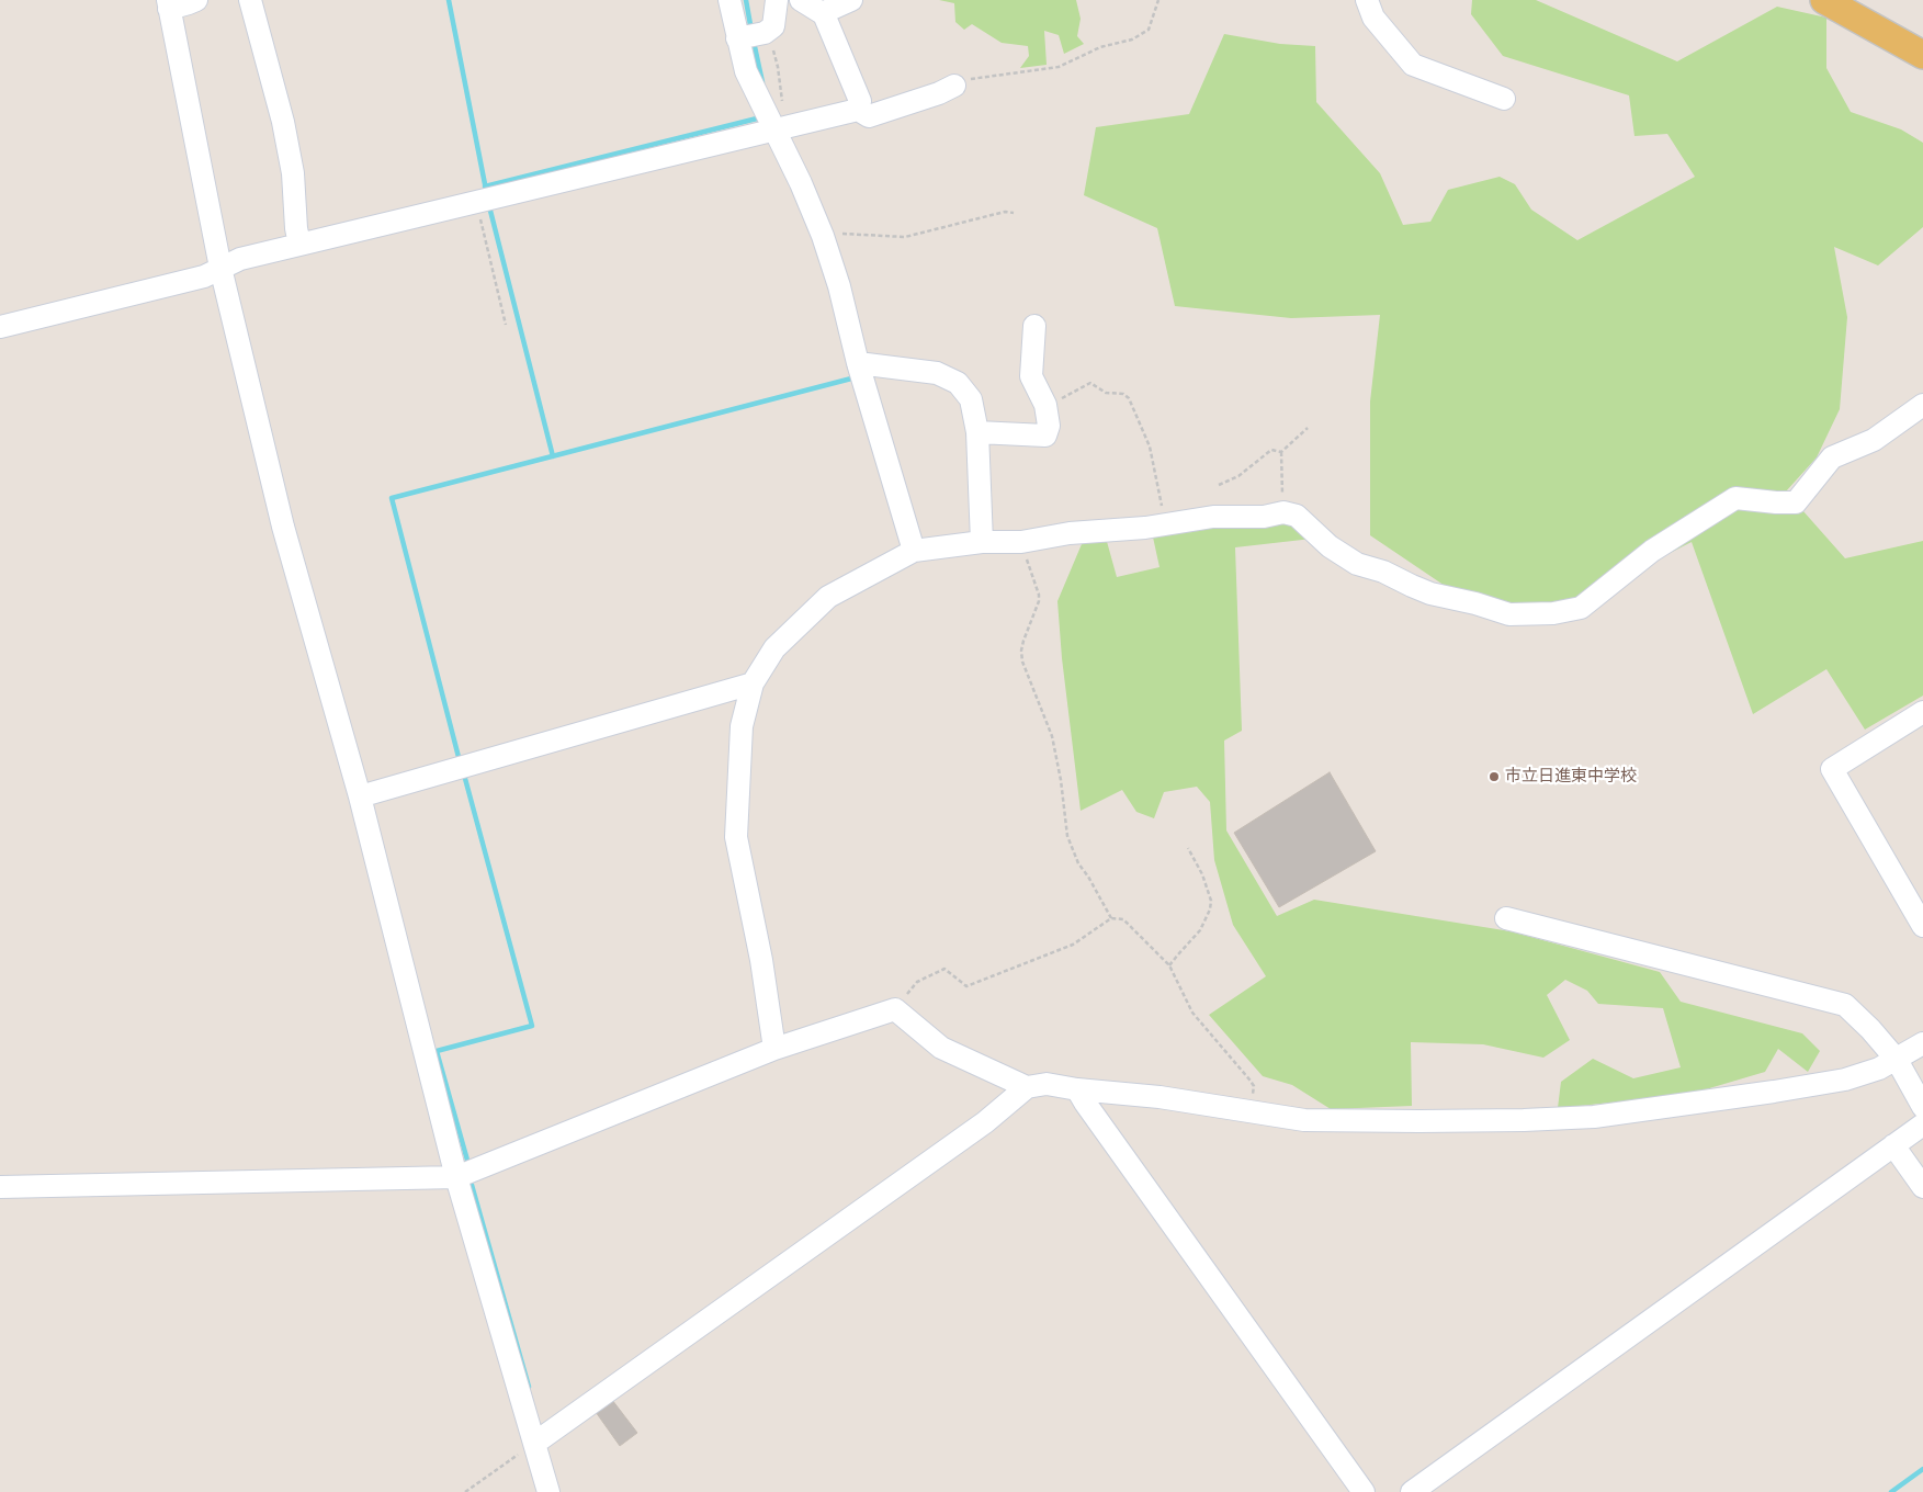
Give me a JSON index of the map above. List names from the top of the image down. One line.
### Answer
{"places":["市立日進東中学校"]}
